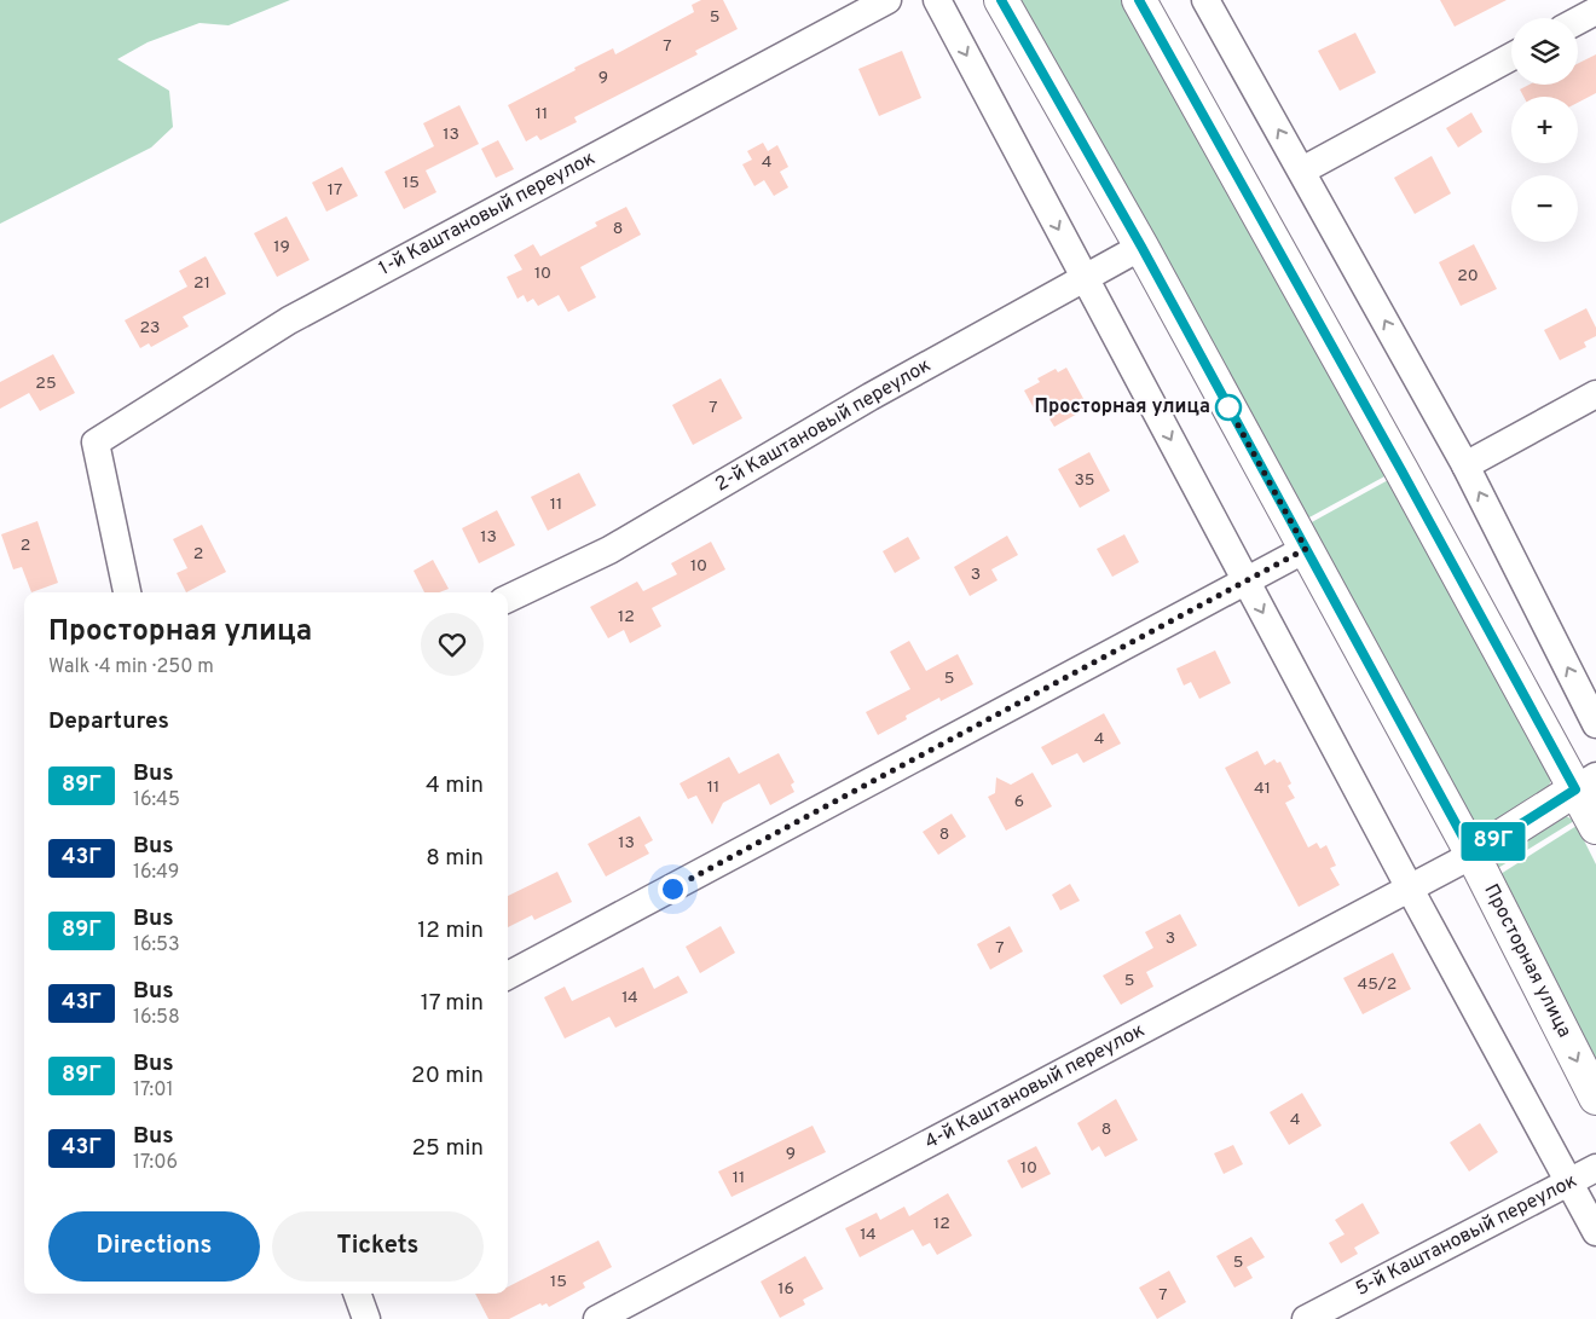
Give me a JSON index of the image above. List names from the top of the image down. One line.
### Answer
{"streets":{"main road":["Просторная улица"],"street":["1-й Каштановый переулок","2-й Каштановый переулок","4-й Каштановый переулок","5-й Каштановый переулок"]},"crossings":[["2-й Каштановый переулок","Просторная улица"],["Просторная улица","4-й Каштановый переулок"]],"places":["Просторная улица"],"lines":["bus line 89Г"],"house_numbers":["5","7","9","11","13","4","15","17","8","19","10","20","21","23","25","7","35","11","13","2","2","10","3","12","5","4","11","41","6","8","13","3","7","5","45/2","14","4","8","9","10","11","12","14","5","15","16","7"],"page":{"on_map":"89Г","map_buttons":["+","−"],"heading":[["Просторная улица","Walk · 4 min · 250 m"],"Departures"],"list":[{"mark":"89Г","name":"Bus","note":"16:45","value":"4 min"},{"mark":"43Г","name":"Bus","note":"16:49","value":"8 min"},{"mark":"89Г","name":"Bus","note":"16:53","value":"12 min"},{"mark":"43Г","name":"Bus","note":"16:58","value":"17 min"},{"mark":"89Г","name":"Bus","note":"17:01","value":"20 min"},{"mark":"43Г","name":"Bus","note":"17:06","value":"25 min"}],"buttons":["Directions","Tickets"]}}
